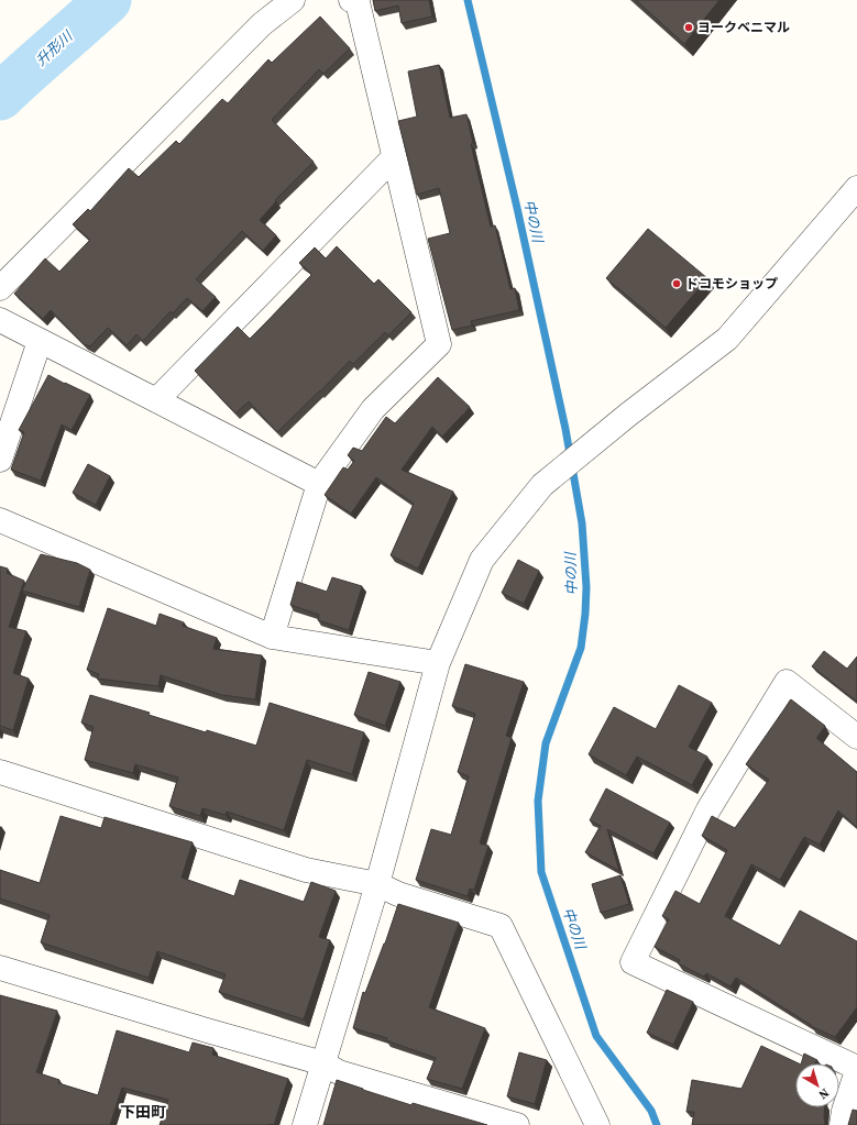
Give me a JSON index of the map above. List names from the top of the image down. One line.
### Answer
{"districts":["下田町"],"water":["升形川","中の川"],"places":["ヨークベニマル","ドコモショップ"],"north":"bottom right"}
